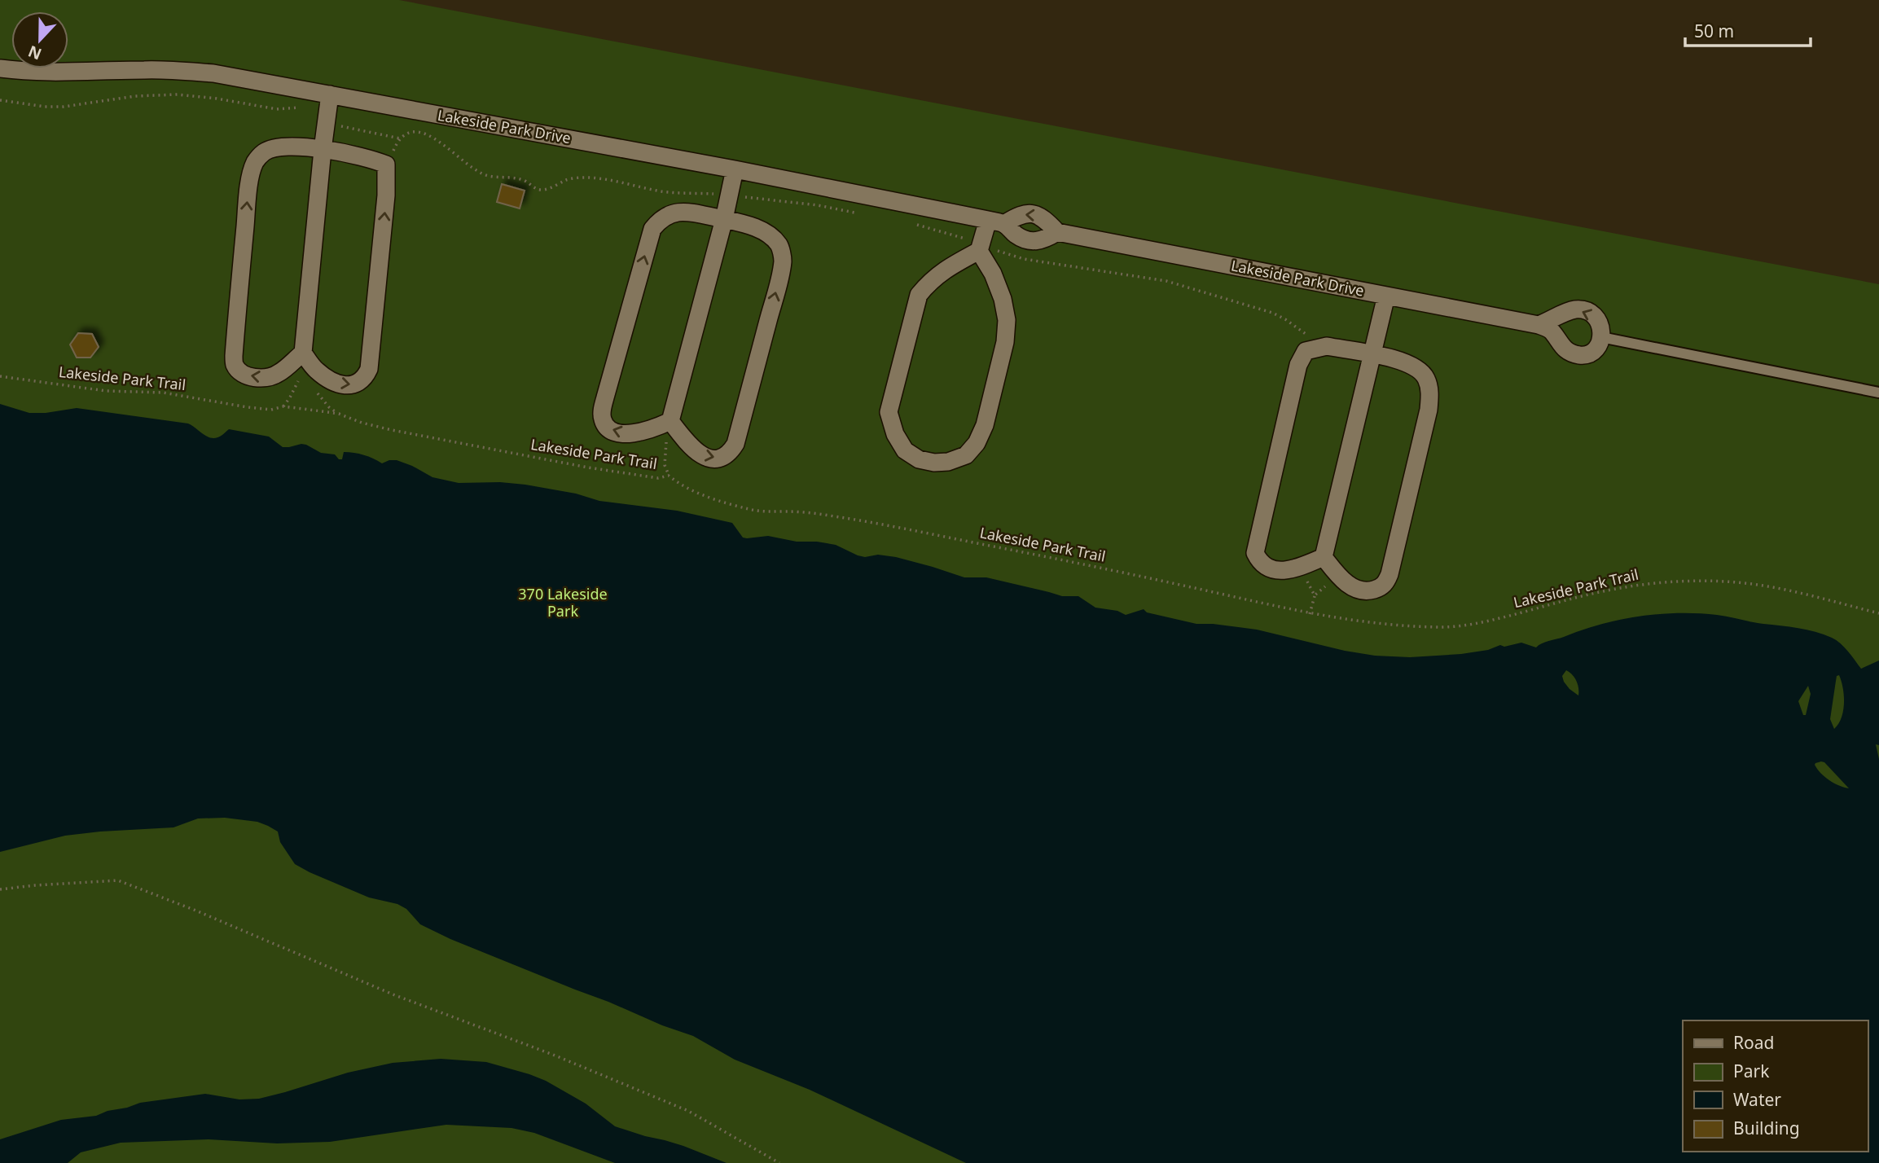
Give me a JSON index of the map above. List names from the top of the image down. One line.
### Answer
{"streets":{"street":["Lakeside Park Drive"],"path":["Lakeside Park Trail"]},"parks":["370 Lakeside Park"],"legend":["Road","Park","Water","Building"],"scale_bar":"50 m","north":"bottom"}
